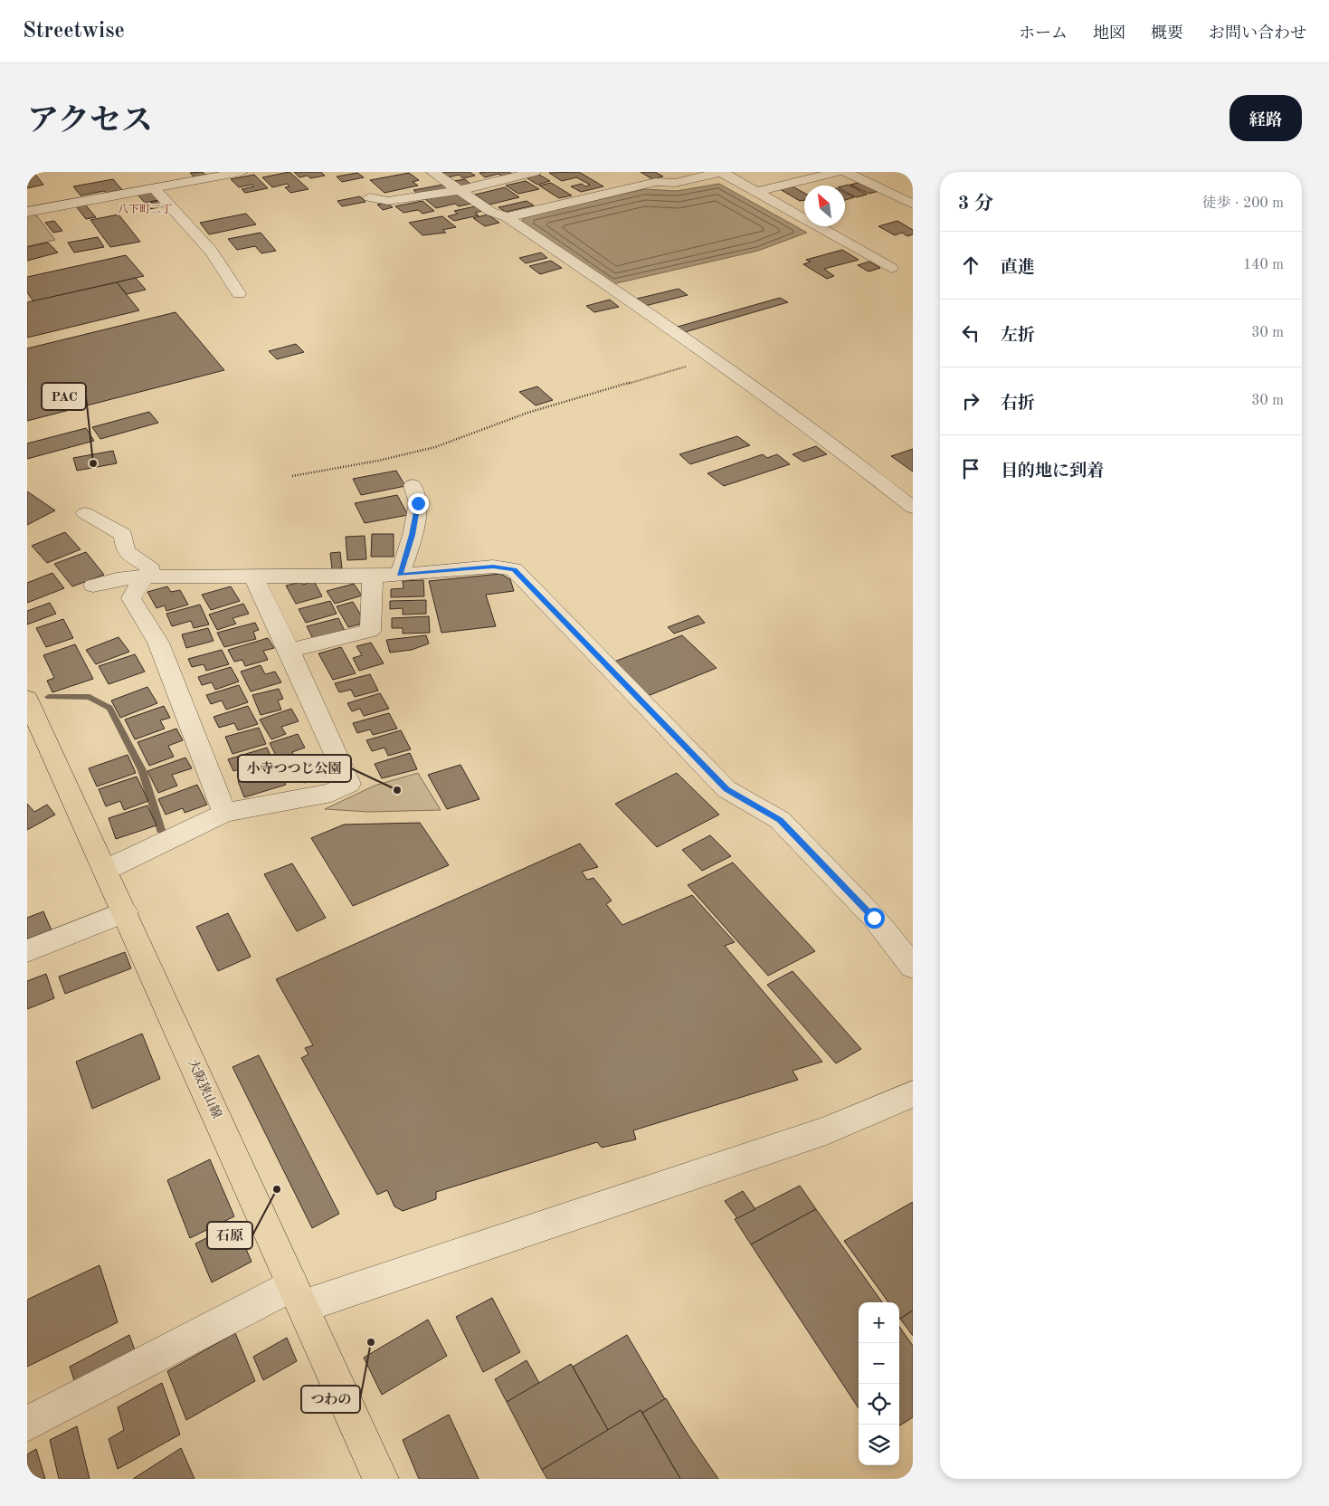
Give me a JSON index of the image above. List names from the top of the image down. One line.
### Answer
{"streets":{"main road":["大阪狭山線"]},"districts":["八下町二丁"],"places":["PAC","小寺つつじ公園","石原","つわの"],"north":"top left","page":{"header":"Streetwise","nav":["ホーム","地図","概要","お問い合わせ"],"title":"アクセス","buttons":"経路","heading":["3 分","徒歩 · 200 m"],"list":[["直進","140 m"],["左折","30 m"],["右折","30 m"],"目的地に到着"],"map_buttons":["+","−"]}}
